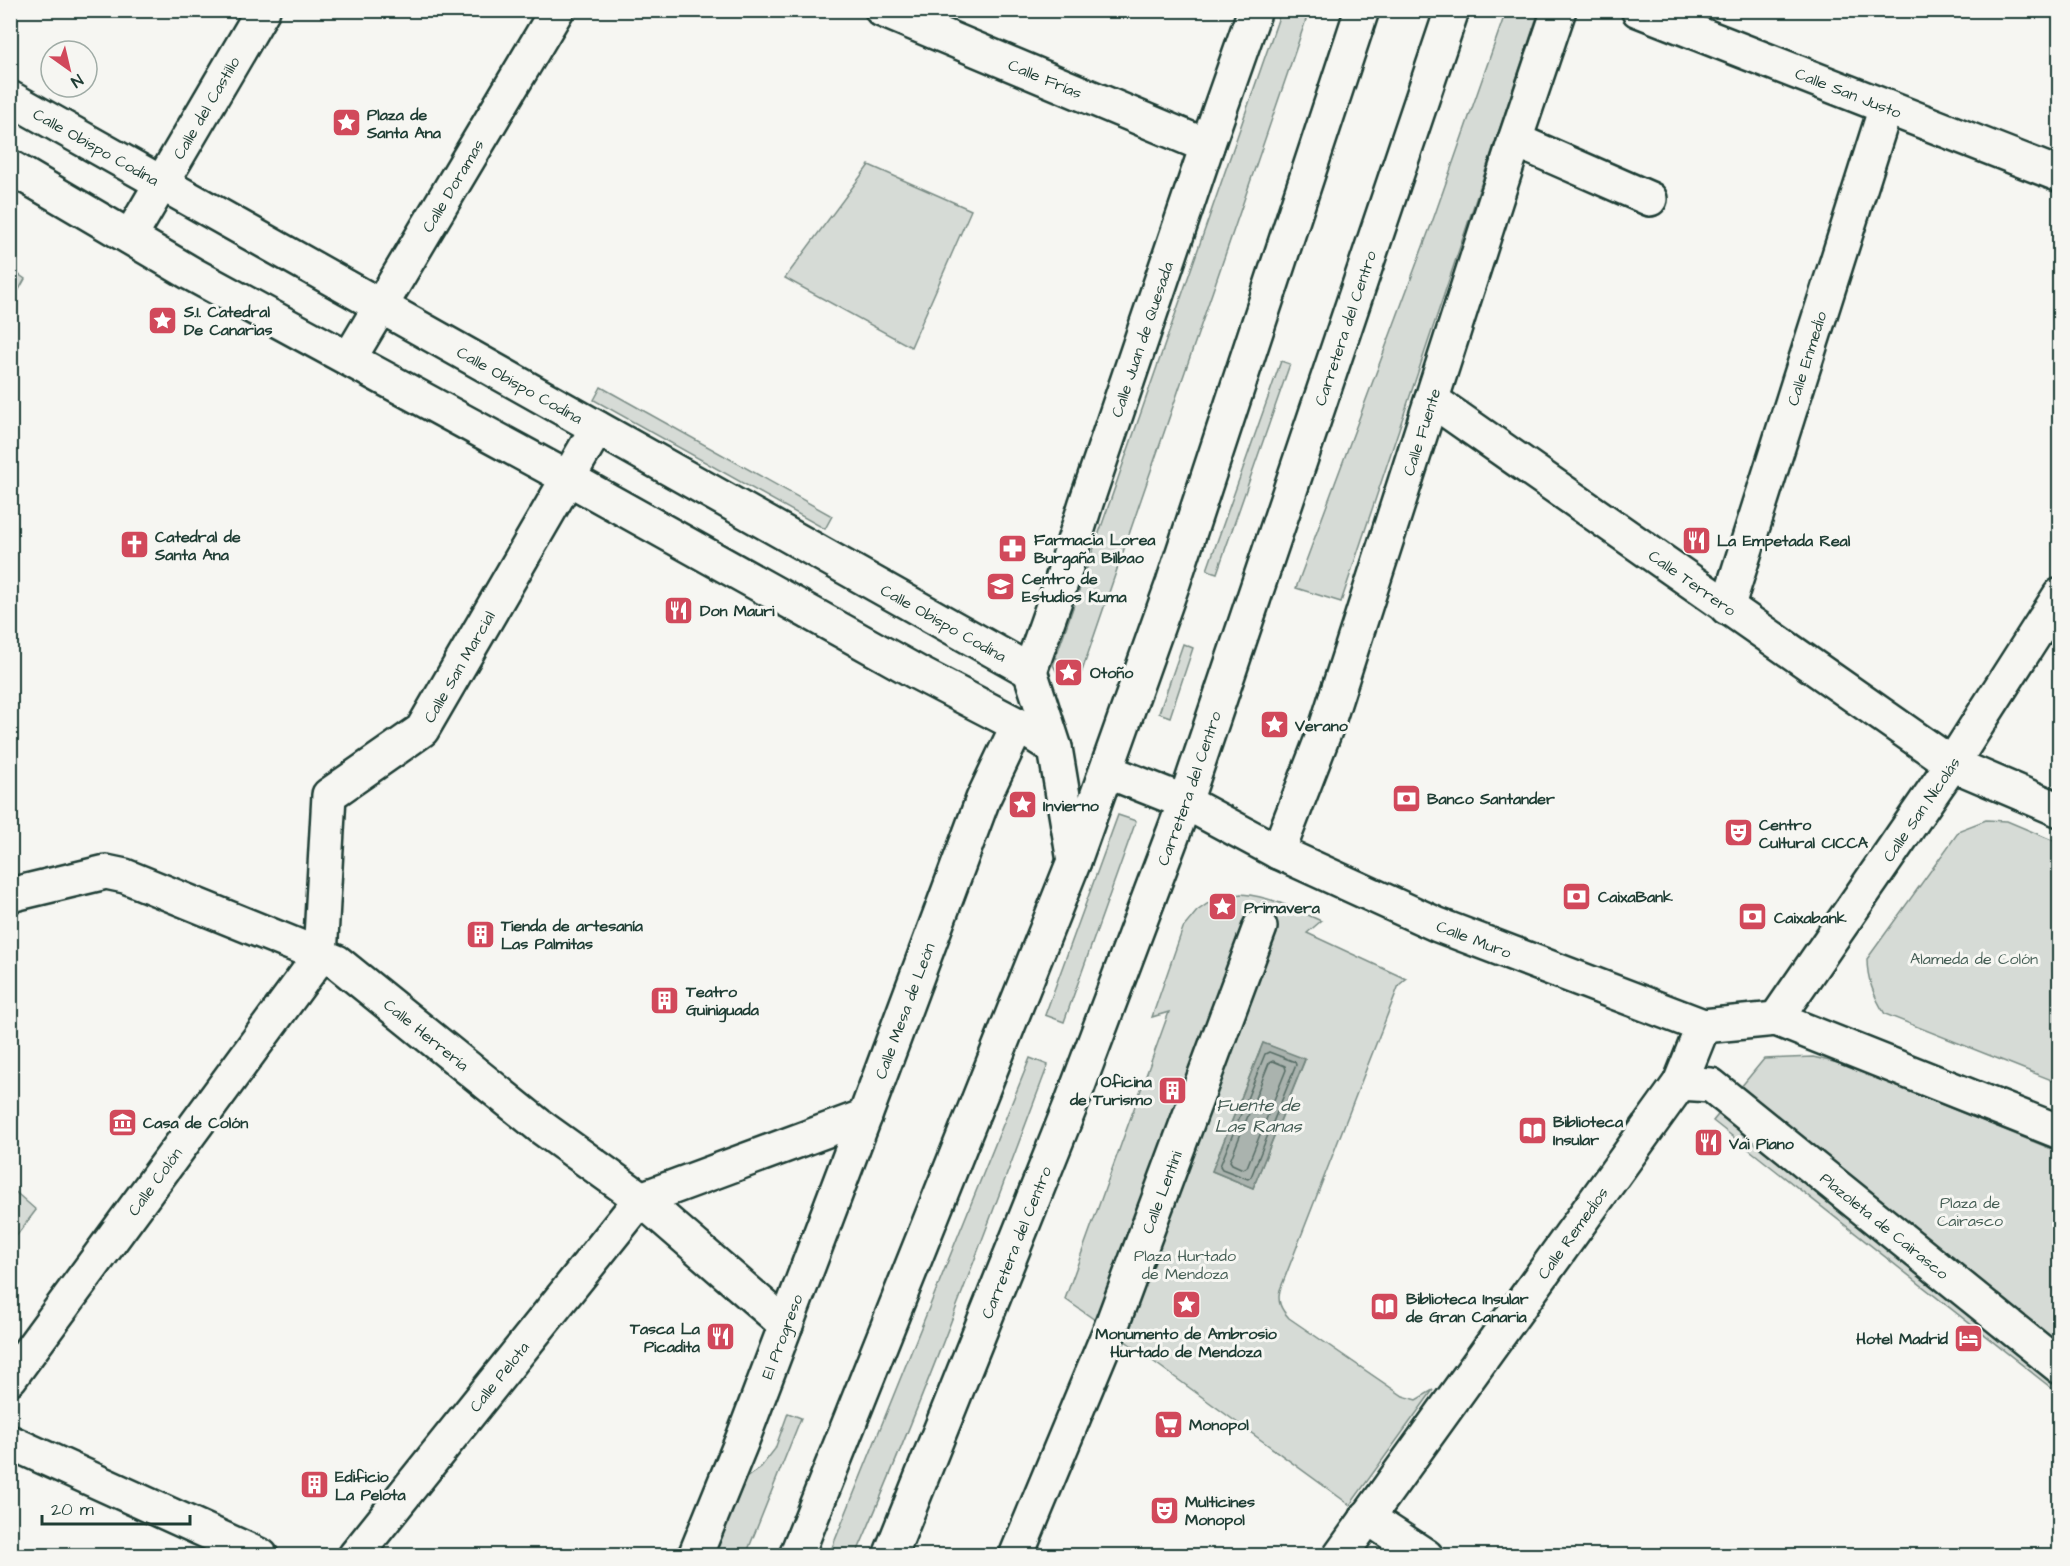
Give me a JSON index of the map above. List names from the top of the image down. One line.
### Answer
{"streets":{"street":["Calle Frías","Calle San Justo","Calle del Castillo","Calle Obispo Codina","Calle Doramas","Carretera del Centro","Calle Juan de Quesada","Calle Enmedio","Calle Fuente","Calle Terrero","Calle San Marcial","Calle San Nicolás","Calle Muro","Calle Mesa de León","Calle Herrería","Calle Colón","Calle Lentini","Plazoleta de Cairasco","Calle Remedios","El Progreso","Calle Pelota"]},"crossings":[["Calle Frías","Calle Juan de Quesada"],["Calle San Justo","Calle Enmedio"],["Calle del Castillo","Calle Obispo Codina"],["Calle Obispo Codina","Calle Doramas"],["Calle Obispo Codina","Calle Juan de Quesada"],["Calle Obispo Codina","Calle San Marcial"],["Carretera del Centro","Calle Muro"],["Calle Enmedio","Calle Terrero"],["Calle Fuente","Calle Terrero"],["Calle Fuente","Calle Muro"],["Calle Terrero","Calle San Nicolás"],["Calle San Marcial","Calle Herrería"],["Calle San Marcial","Calle Colón"],["Calle San Nicolás","Calle Muro"],["Calle Muro","Calle Remedios"],["Calle Mesa de León","El Progreso"],["Calle Herrería","Calle Colón"],["Calle Herrería","El Progreso"],["Calle Herrería","Calle Pelota"],["Plazoleta de Cairasco","Calle Remedios"]],"water":["Fuente de Las Ranas"],"parks":["Alameda de Colón","Plaza de Cairasco","Plaza Hurtado de Mendoza"],"places":{"place":["Plaza de Santa Ana","S.I. Catedral De Canarias","Otoño","Verano","Invierno","Primavera","Monumento de Ambrosio Hurtado de Mendoza"],"restaurant":["La Empetada Real","Don Mauri","Vai Piano","Tasca La Picadita"],"church":["Catedral de Santa Ana"],"pharmacy":["Farmacia Lorea Burgaña Bilbao"],"school or university":["Centro de Estudios Kuma"],"bank":["Banco Santander","CaixaBank","Caixabank"],"theatre":["Centro Cultural CICCA","Multicines Monopol"],"building":["Tienda de artesanía Las Palmitas","Teatro Guiniguada","Oficina de Turismo","Edificio La Pelota"],"museum":["Casa de Colón"],"library":["Biblioteca Insular","Biblioteca Insular de Gran Canaria"],"hotel":["Hotel Madrid"],"supermarket":["Monopol"]},"scale_bar":"20 m","north":"bottom right"}
